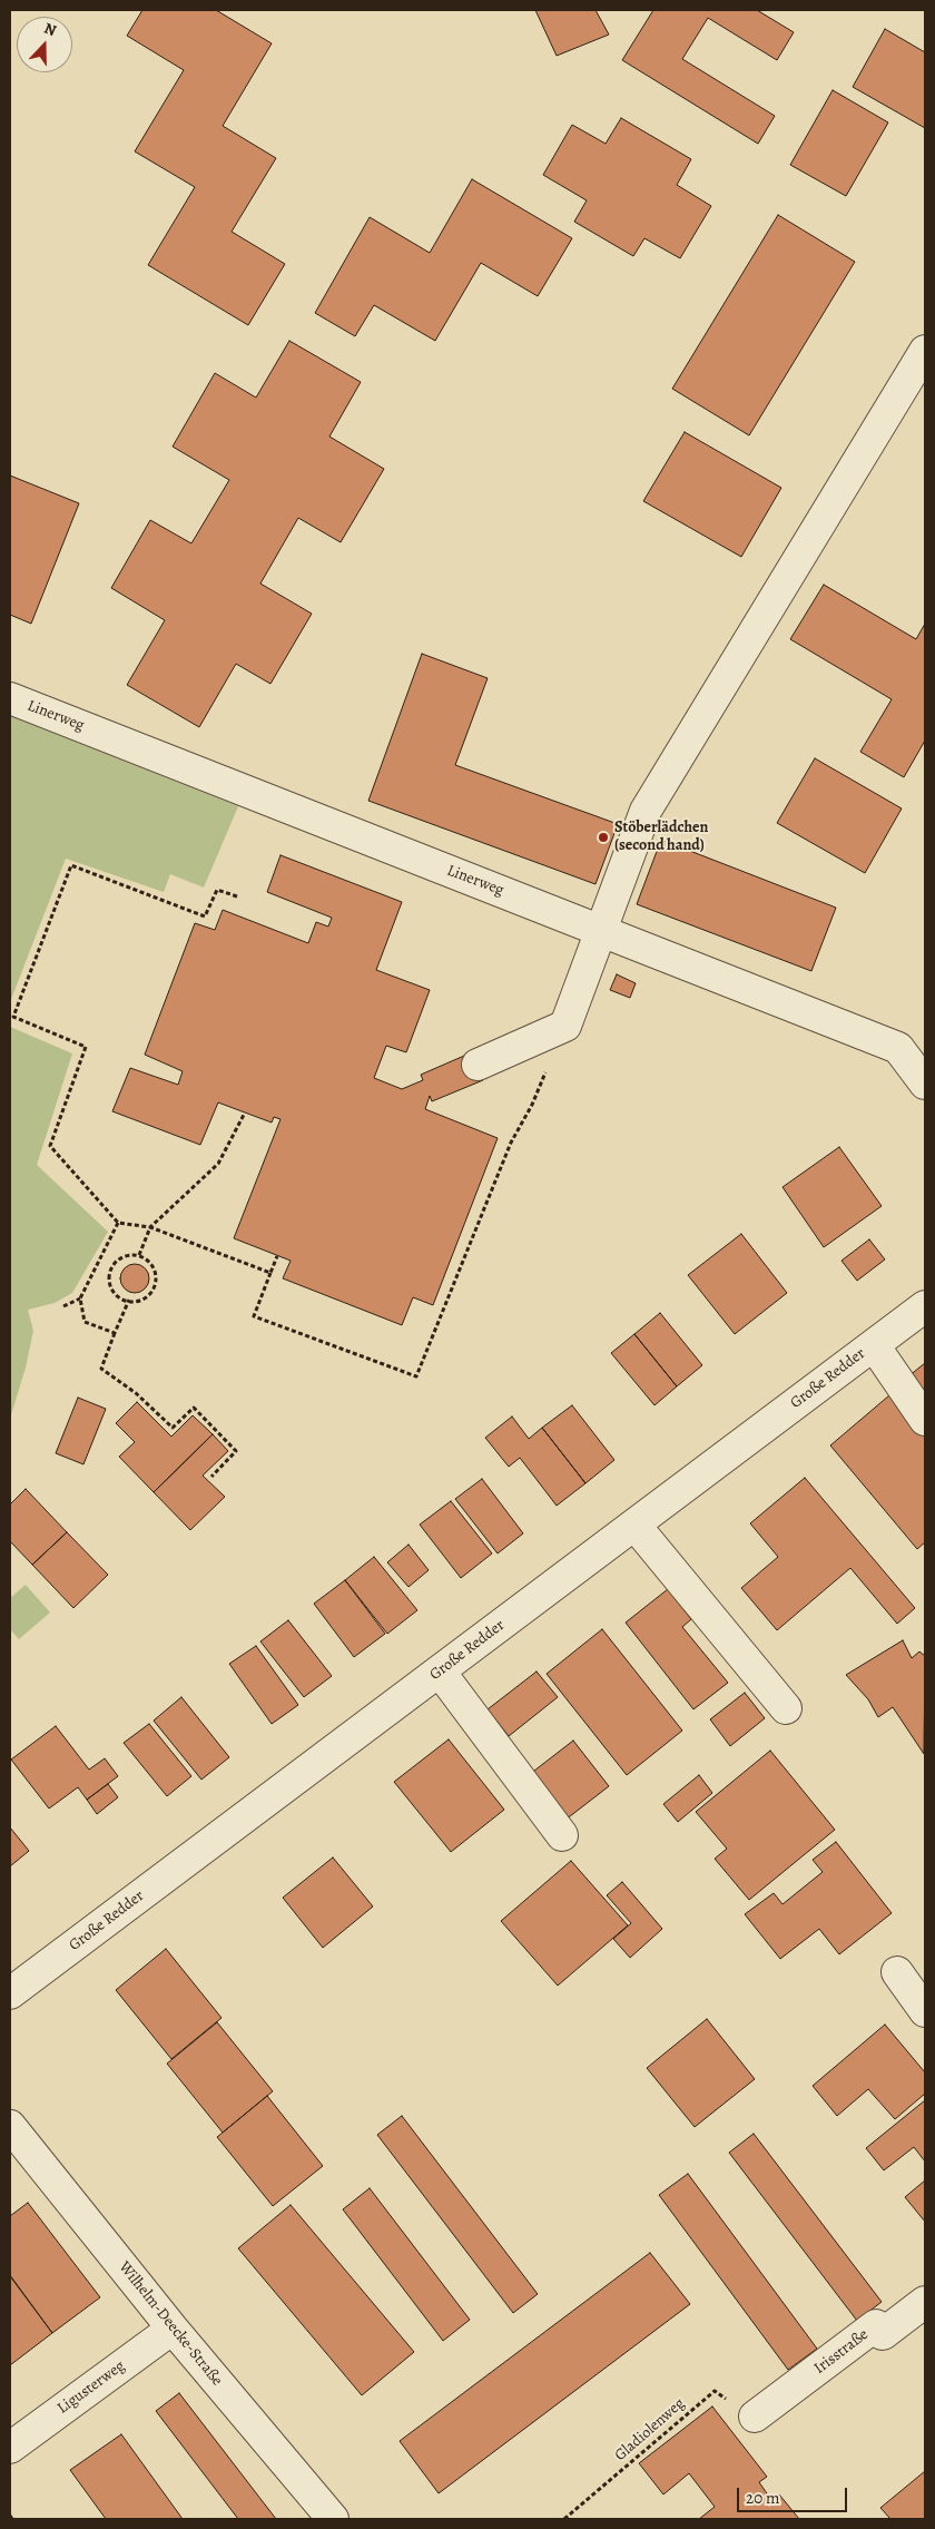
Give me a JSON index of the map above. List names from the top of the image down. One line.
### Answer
{"streets":{"street":["Linerweg","Große Redder","Wilhelm-Deecke-Straße","Irisstraße","Ligusterweg"],"path":["Gladiolenweg"]},"crossings":[["Wilhelm-Deecke-Straße","Ligusterweg"],["Irisstraße","Gladiolenweg"]],"places":["Stöberlädchen (second hand)"],"scale_bar":"20 m","north":"top"}
